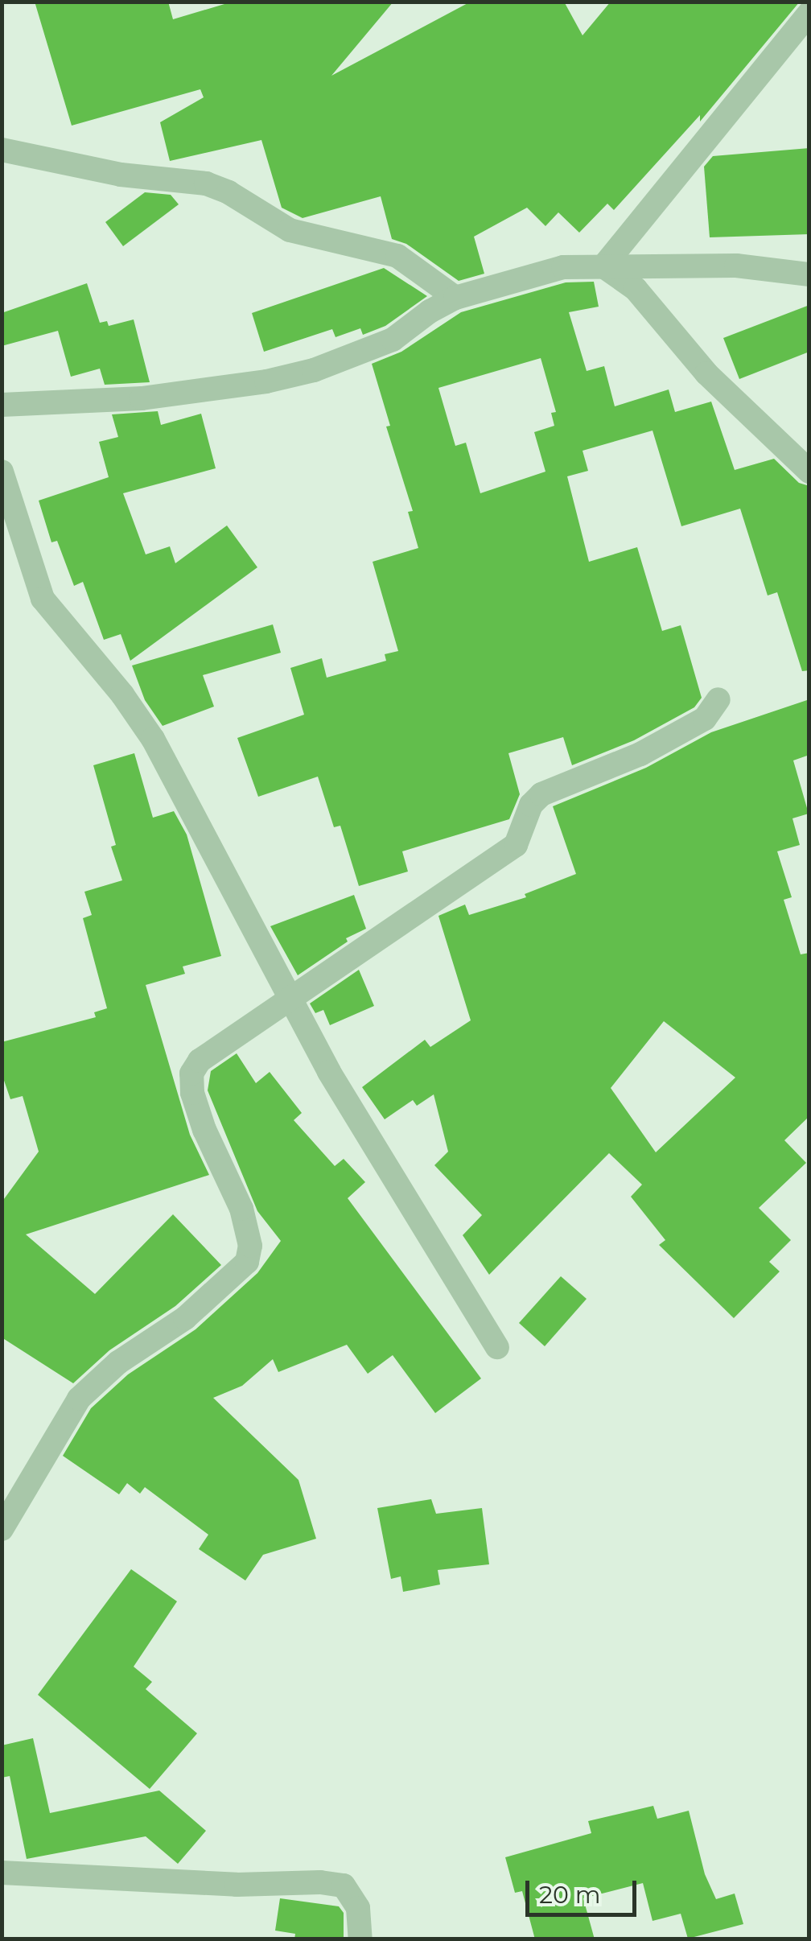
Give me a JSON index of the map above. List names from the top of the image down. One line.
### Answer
{"scale_bar":"20 m"}
